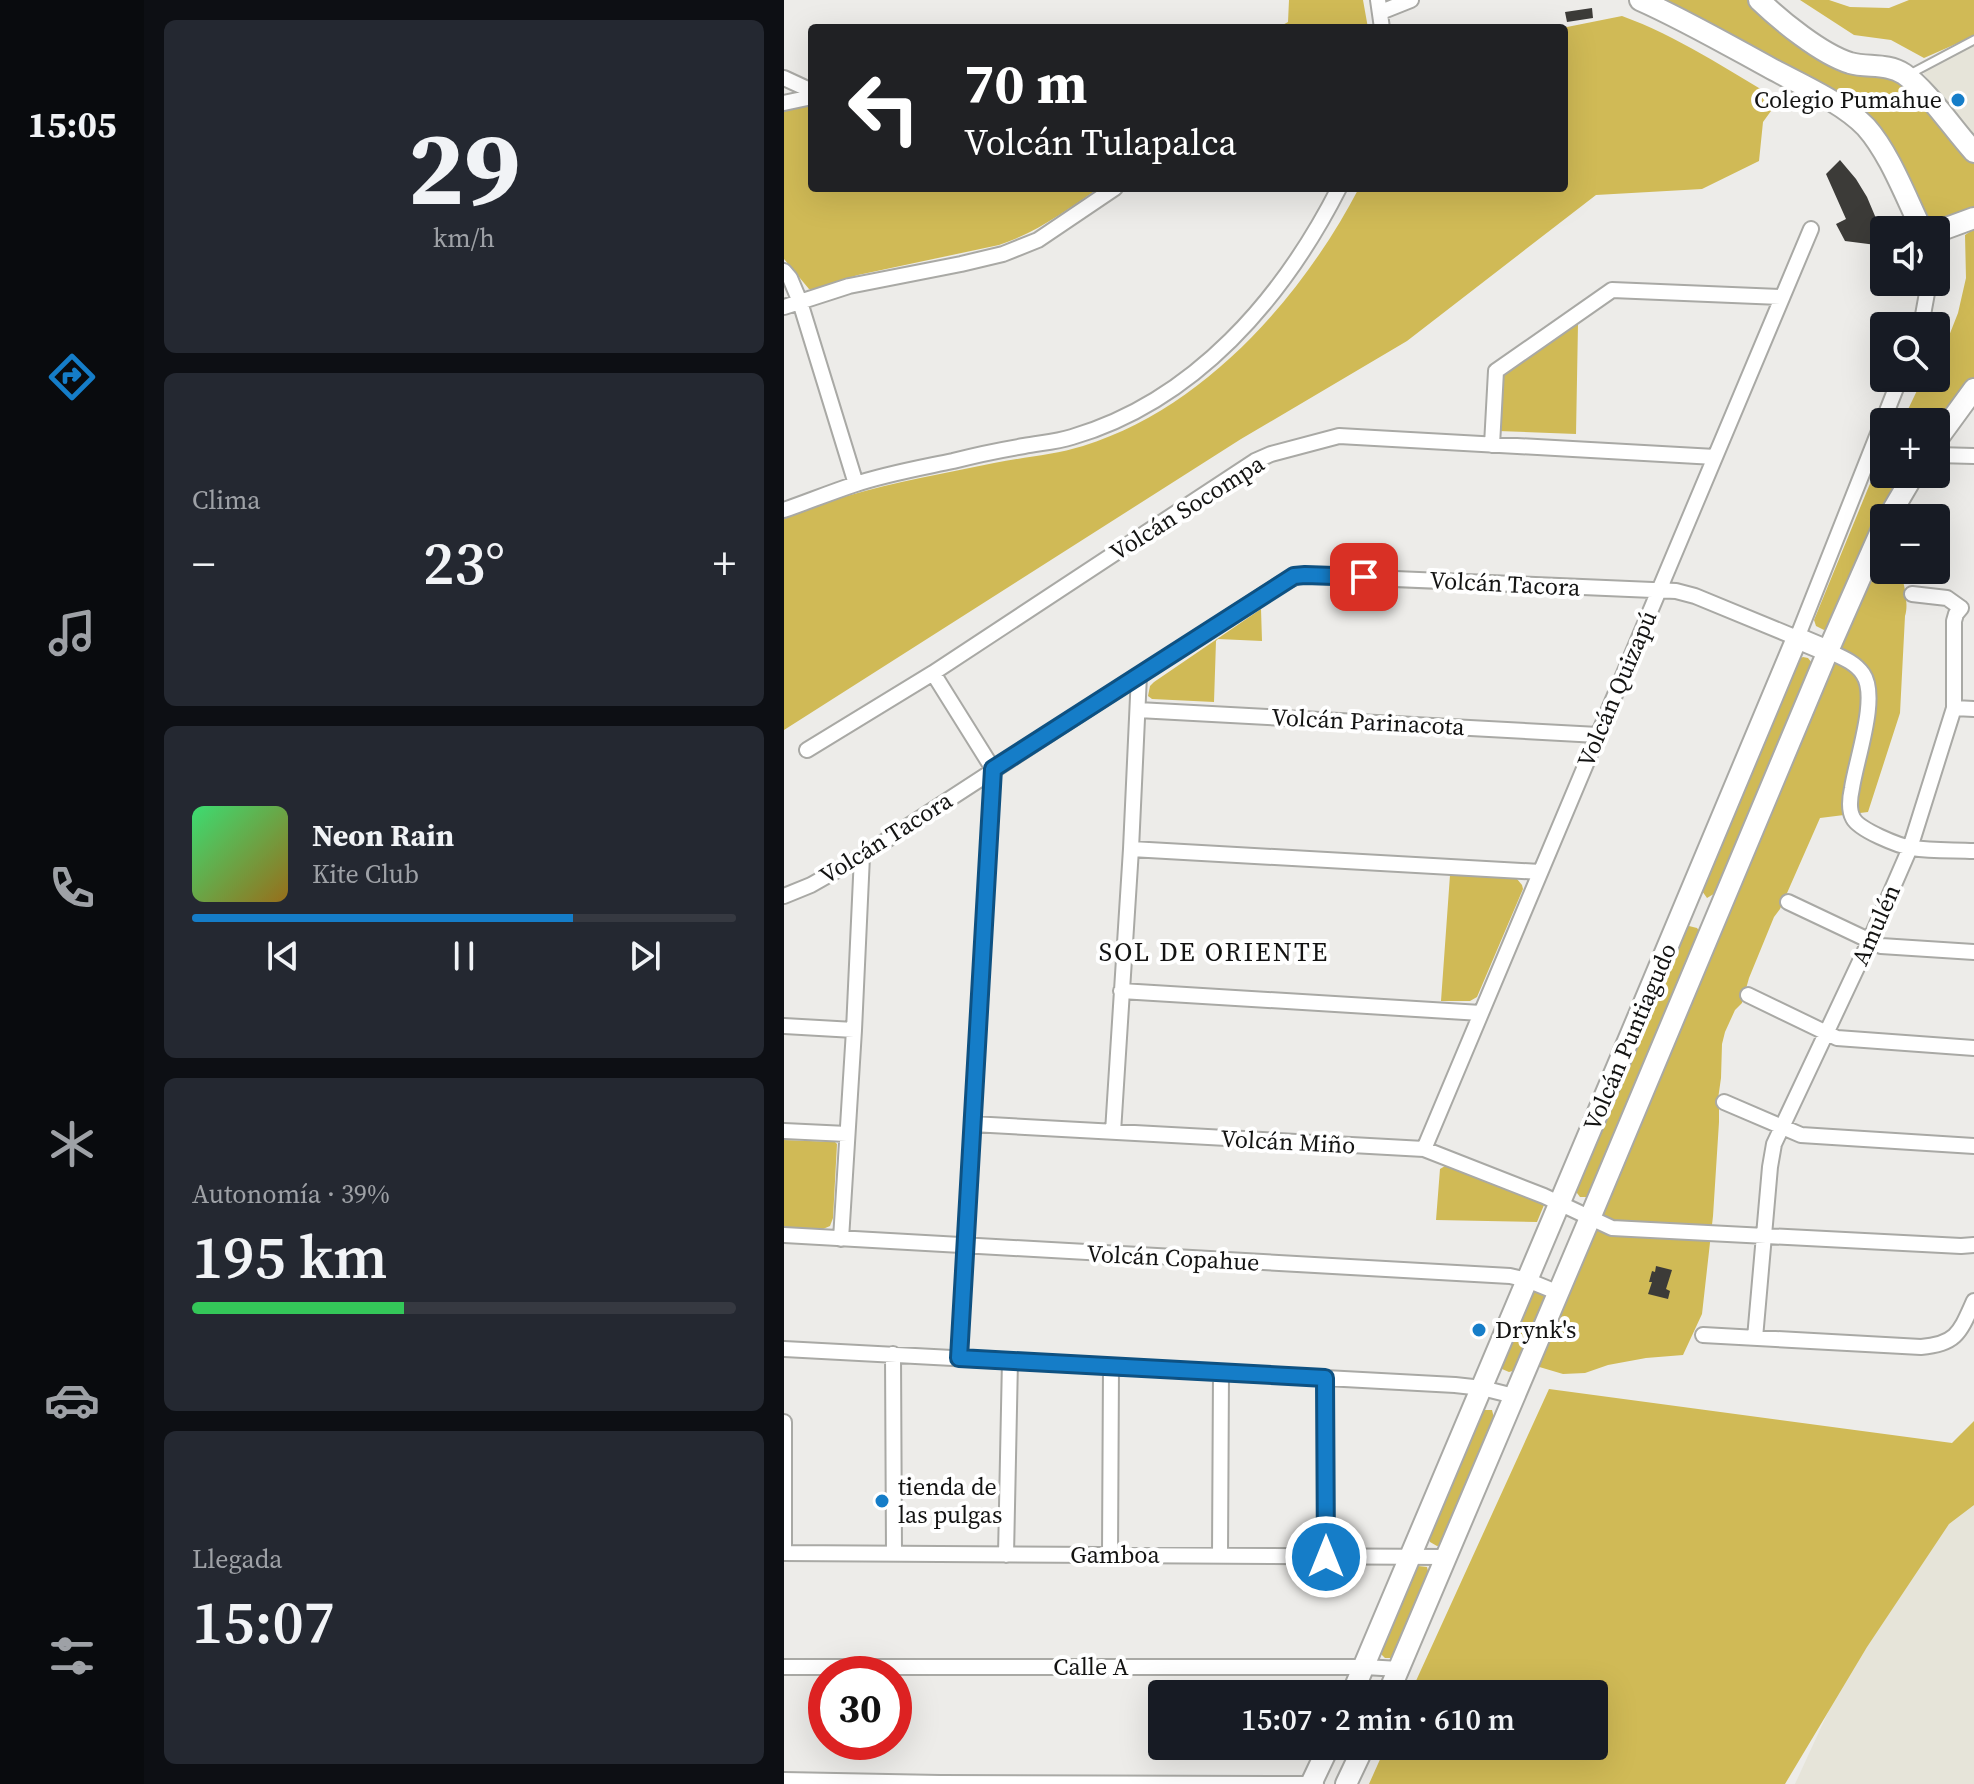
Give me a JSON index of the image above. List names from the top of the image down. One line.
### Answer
{"streets":{"main road":["Volcán Tacora","Volcán Puntiagudo"],"street":["Volcán Socompa","Volcán Quizapú","Volcán Parinacota","Amulén","Volcán Miño","Volcán Copahue","Gamboa","Calle A"]},"crossings":[["Volcán Socompa","Volcán Quizapú"],["Volcán Tacora","Volcán Quizapú"],["Volcán Tacora","Volcán Puntiagudo"],["Volcán Quizapú","Volcán Parinacota"],["Volcán Quizapú","Volcán Miño"],["Amulén","Volcán Miño"],["Volcán Puntiagudo","Volcán Miño"],["Volcán Puntiagudo","Volcán Copahue"],["Volcán Puntiagudo","Gamboa"],["Volcán Puntiagudo","Calle A"]],"districts":["SOL DE ORIENTE"],"places":["Colegio Pumahue","Drynk's","tienda de las pulgas"],"page":{"tabs":"15:05","tile":[["29","km/h"],"Clima",["Autonomía · 39%","195 km"],["Llegada","15:07"]],"turn":["70 m","Volcán Tulapalca"],"map_buttons":["+","−"],"heat":["−","23°","+"],"song":["Neon Rain","Kite Club"],"limit":"30","trip":"15:07 · 2 min · 610 m"}}
